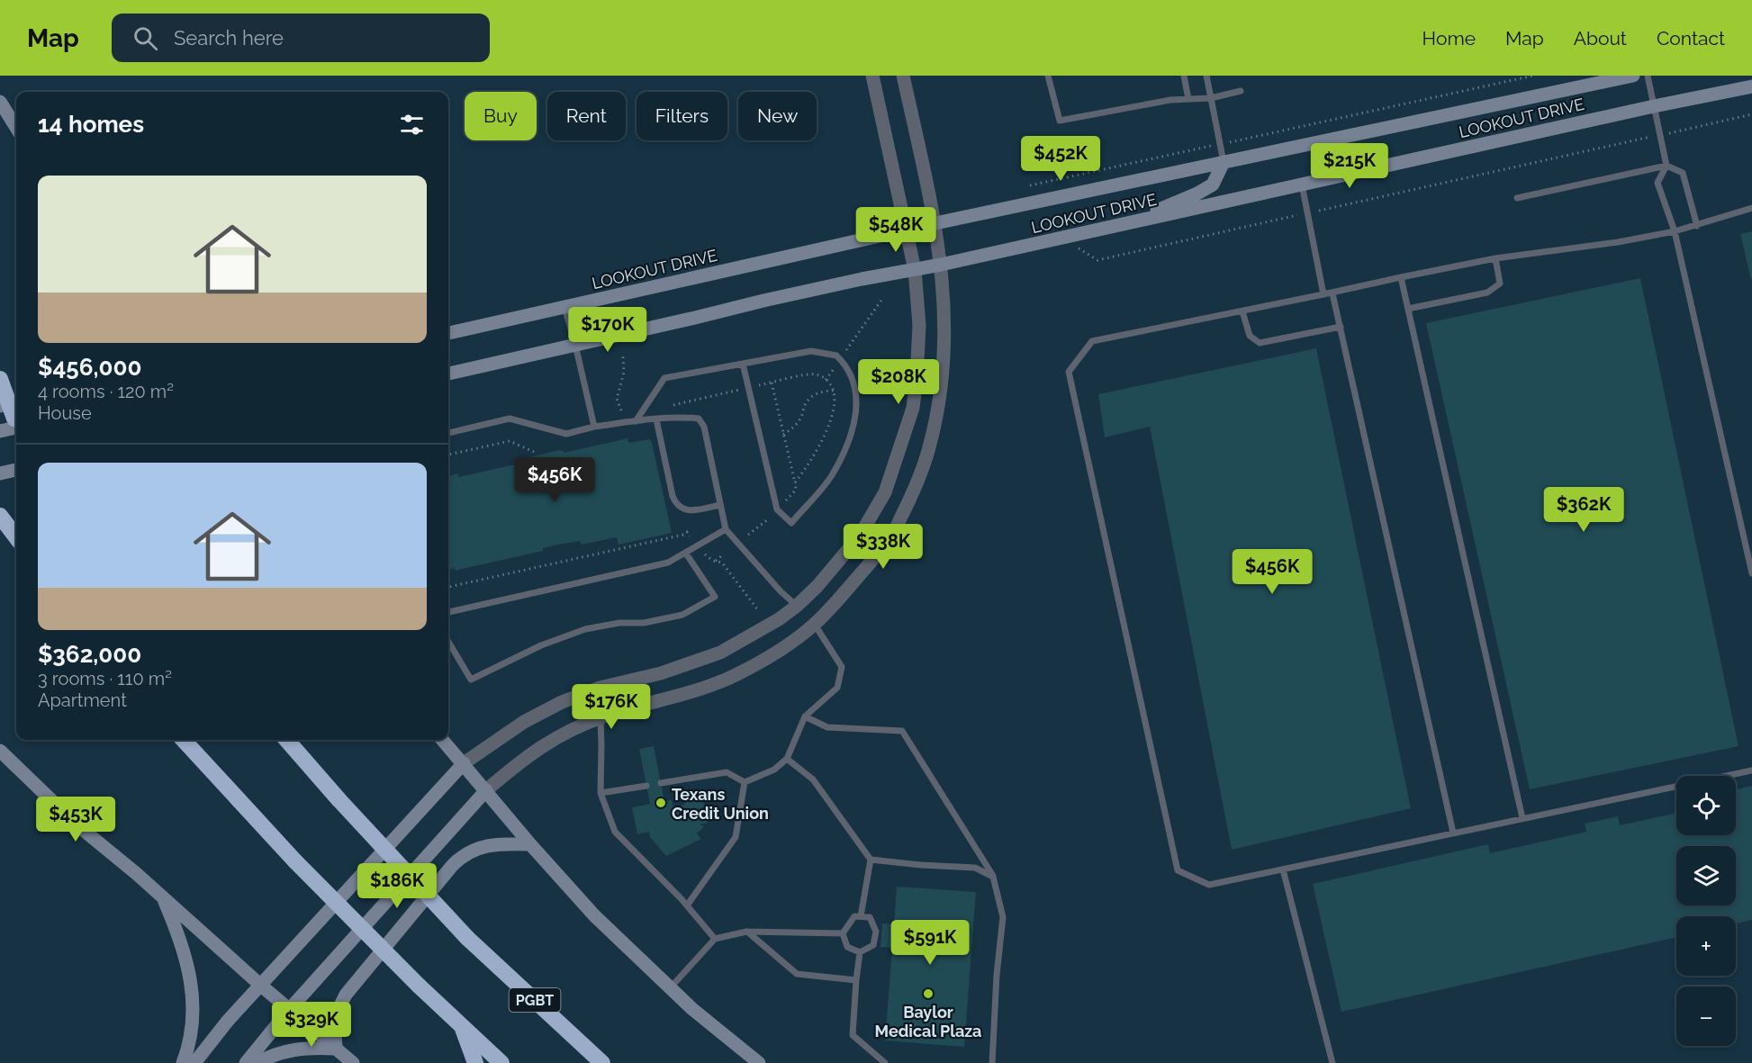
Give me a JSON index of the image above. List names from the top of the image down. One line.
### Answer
{"streets":{"highway":["PGBT"],"main road":["LOOKOUT DRIVE"]},"places":["Texans Credit Union","Baylor Medical Plaza"],"page":{"header":"Map","search":"Search here","nav":["Home","Map","About","Contact"],"chip":["Buy","Rent","Filters","New"],"heading":"14 homes","price":["$452K","$215K","$548K","$170K","$208K","$456K","$362K","$338K","$456K","$176K","$453K","$186K","$591K","$329K"],"list":[{"name":"$456,000","note":"4 rooms · 120 m² · House"},{"name":"$362,000","note":"3 rooms · 110 m² · Apartment"}],"map_buttons":["+","−"]}}
